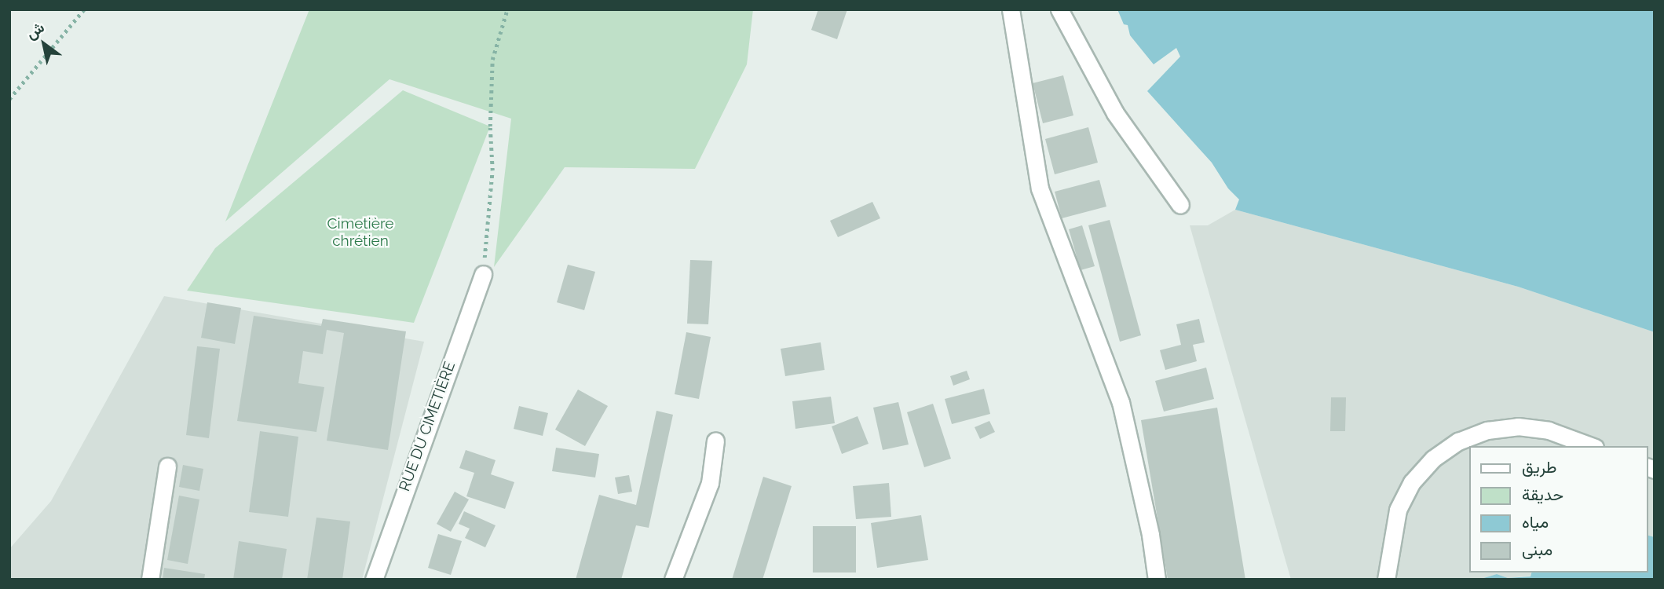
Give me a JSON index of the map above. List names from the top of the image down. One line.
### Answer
{"streets":{"street":["RUE DU CIMETIÈRE"]},"parks":["Cimetière chrétien"],"legend":["طريق","حديقة","مياه","مبنى"],"north":"top left"}
